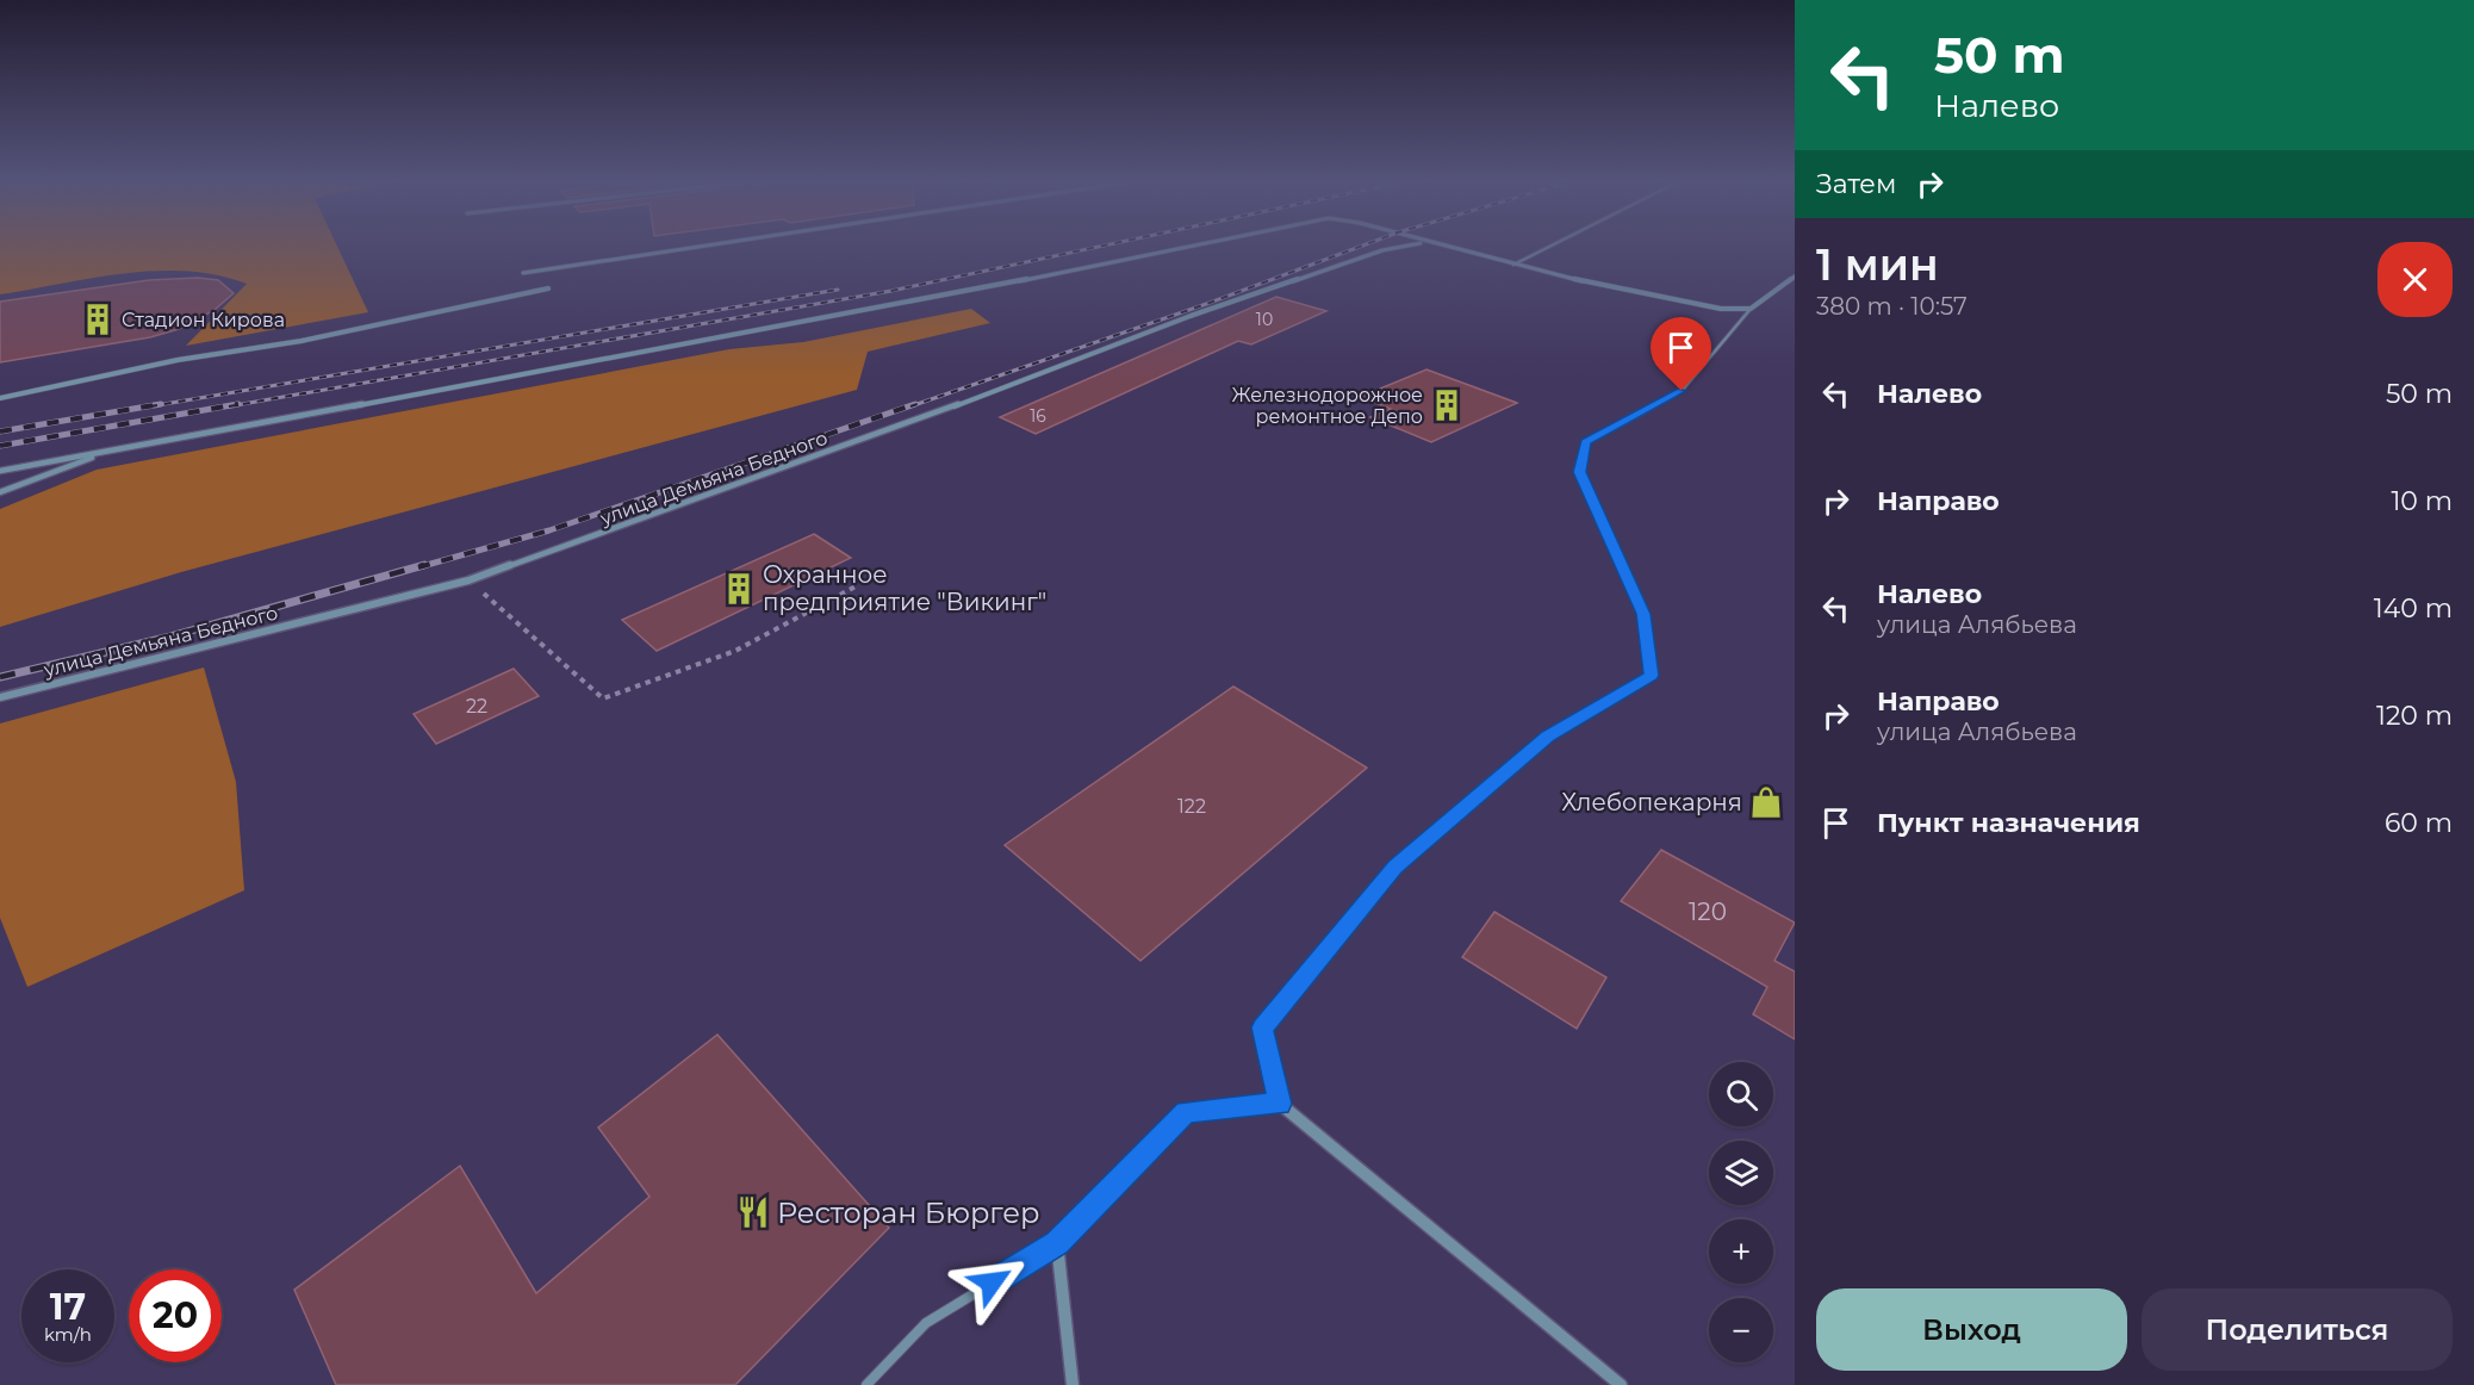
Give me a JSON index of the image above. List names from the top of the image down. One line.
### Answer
{"streets":{"street":["улица Демьяна Бедного"]},"places":{"building":["Стадион Кирова","Железнодорожное ремонтное Депо","Охранное предприятие \"Викинг\""],"shop":["Хлебопекарня"],"restaurant":["Ресторан Бюргер"]},"house_numbers":["10","16","22","122","120"],"page":{"turn":["50 m","Налево"],"then":"Затем","heading":["1 мин","380 m · 10:57"],"list":[{"name":"Налево","value":"50 m"},{"name":"Направо","value":"10 m"},{"name":"Налево","note":"улица Алябьева","value":"140 m"},{"name":"Направо","note":"улица Алябьева","value":"120 m"},{"name":"Пункт назначения","value":"60 m"}],"map_buttons":["+","−"],"speed":"17 km/h","limit":"20","buttons":["Выход","Поделиться"]}}
